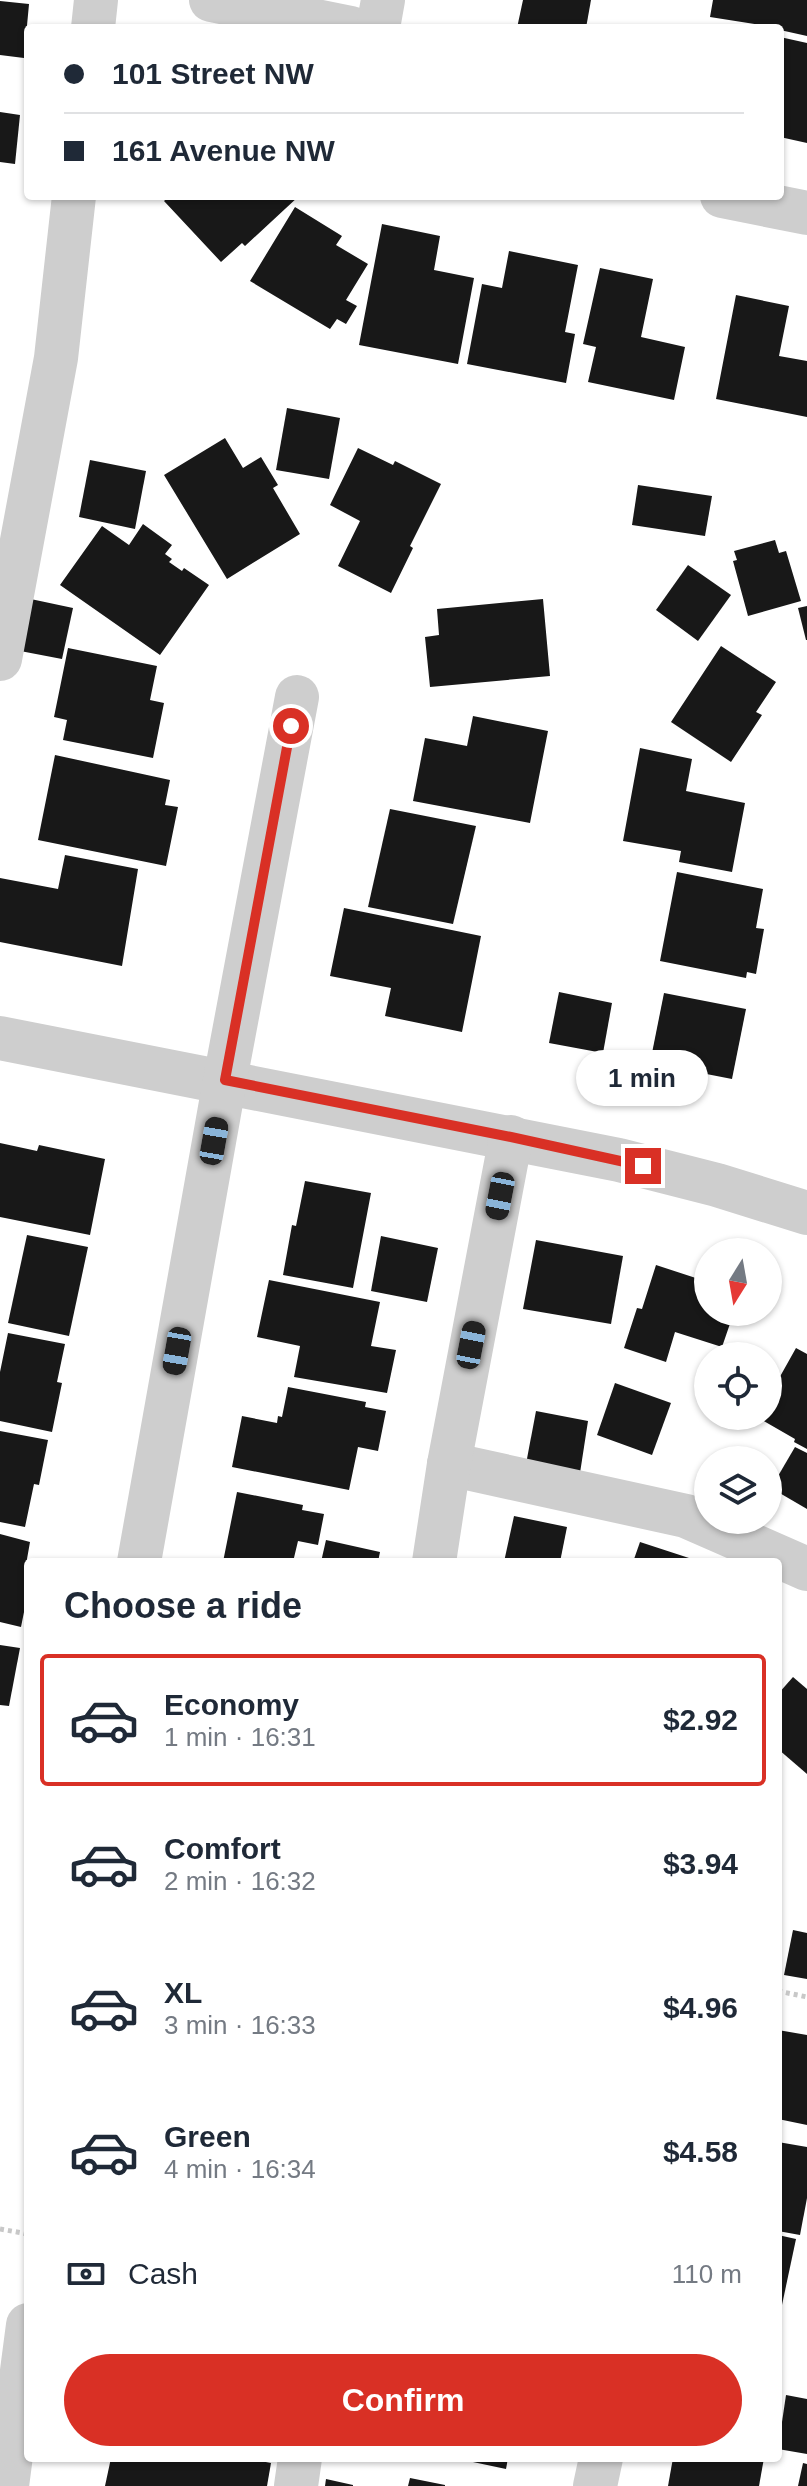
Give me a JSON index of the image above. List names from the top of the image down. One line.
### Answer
{"north":"bottom","page":{"banner":["101 Street NW","161 Avenue NW"],"bubble":"1 min","heading":"Choose a ride","list":[{"name":"Economy","note":"1 min · 16:31","value":"$2.92"},{"name":"Comfort","note":"2 min · 16:32","value":"$3.94"},{"name":"XL","note":"3 min · 16:33","value":"$4.96"},{"name":"Green","note":"4 min · 16:34","value":"$4.58"}],"pay":["Cash","110 m"],"buttons":"Confirm"}}
